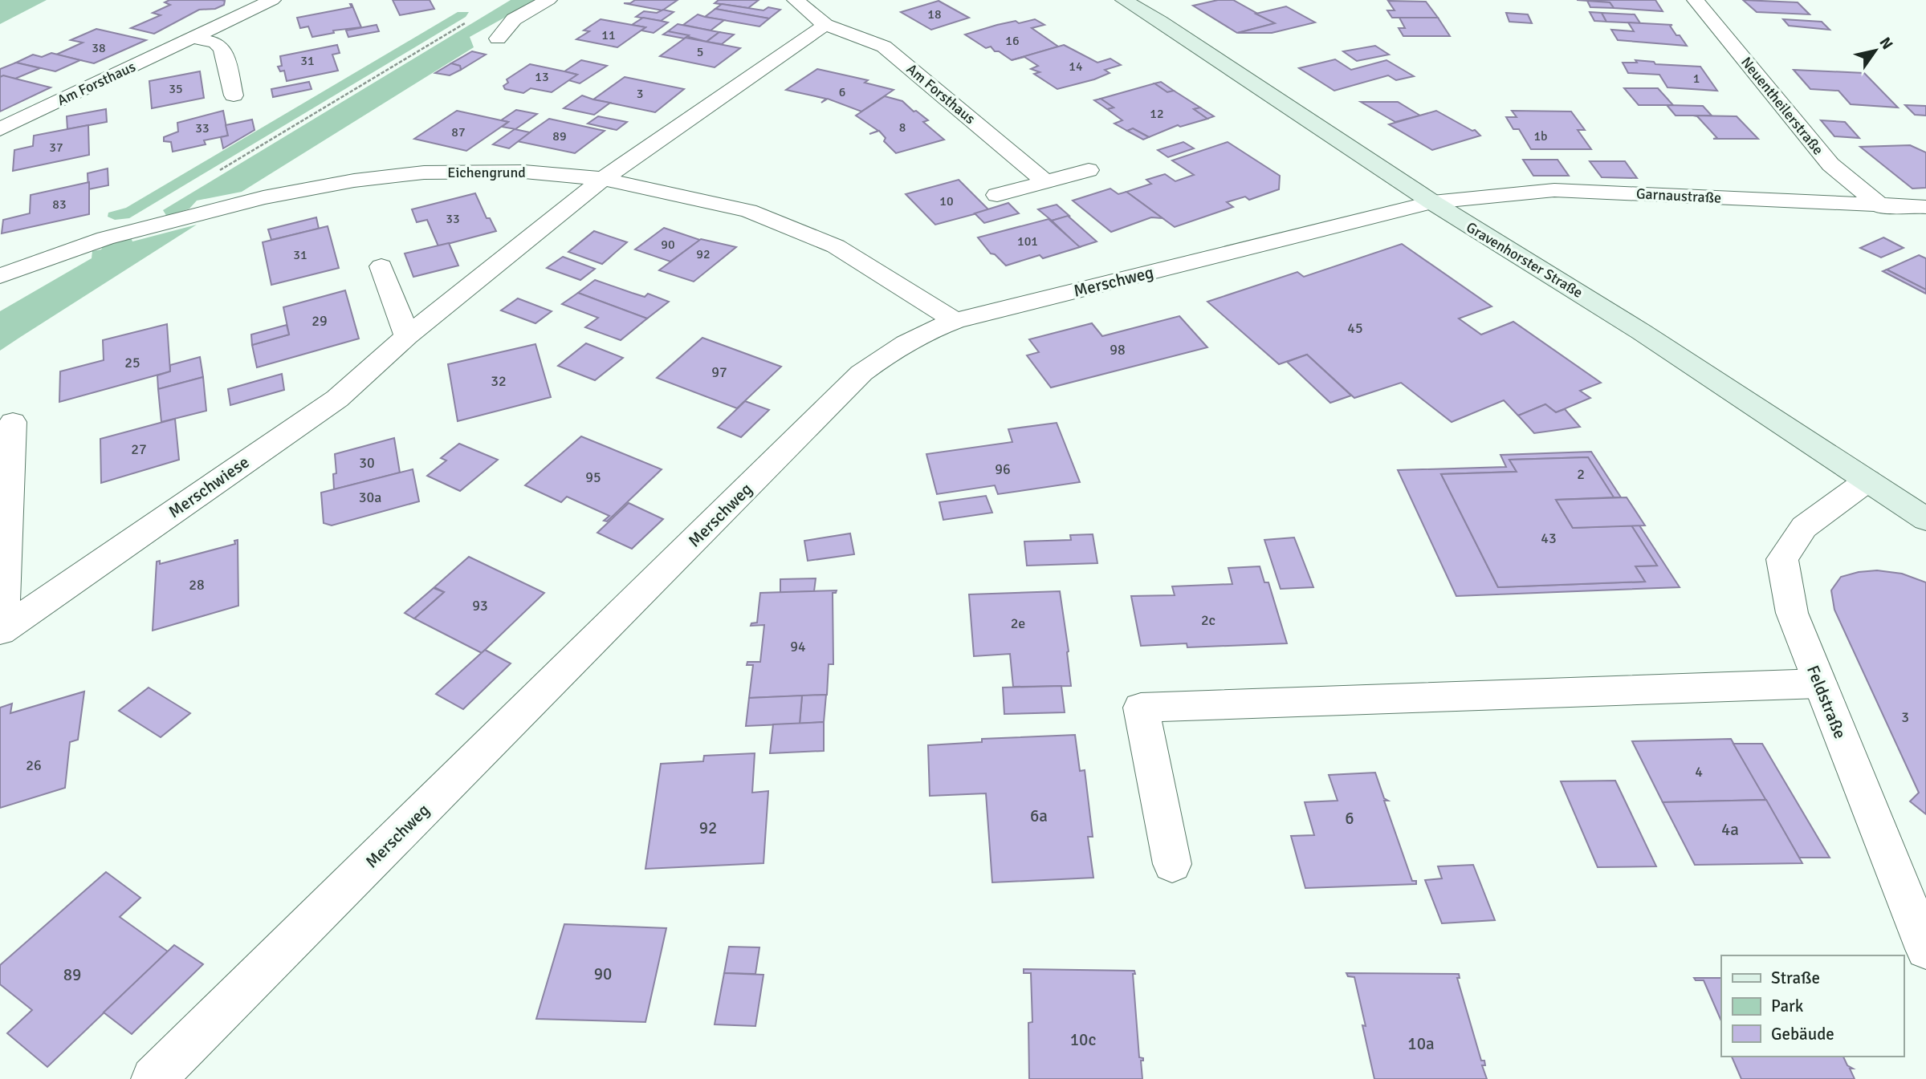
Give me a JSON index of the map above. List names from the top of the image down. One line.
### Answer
{"streets":{"main road":["Gravenhorster Straße"],"street":["Am Forsthaus","Neuentheilerstraße","Eichengrund","Garnaustraße","Merschweg","Merschwiese","Feldstraße"]},"crossings":[["Neuentheilerstraße","Garnaustraße"],["Eichengrund","Merschweg"],["Eichengrund","Merschwiese"],["Garnaustraße","Gravenhorster Straße"],["Garnaustraße","Merschweg"],["Gravenhorster Straße","Merschweg"],["Gravenhorster Straße","Feldstraße"]],"house_numbers":["18","11","16","38","5","31","14","13","1","35","6","3","12","8","33","87","89","1b","37","10","83","33","101","90","92","31","29","45","98","25","97","32","27","30","96","2","95","30a","43","28","93","2c","2e","94","3","26","4","6a","6","92","4a","90","89","10c","10a"],"legend":["Straße","Park","Gebäude"],"north":"top right"}
